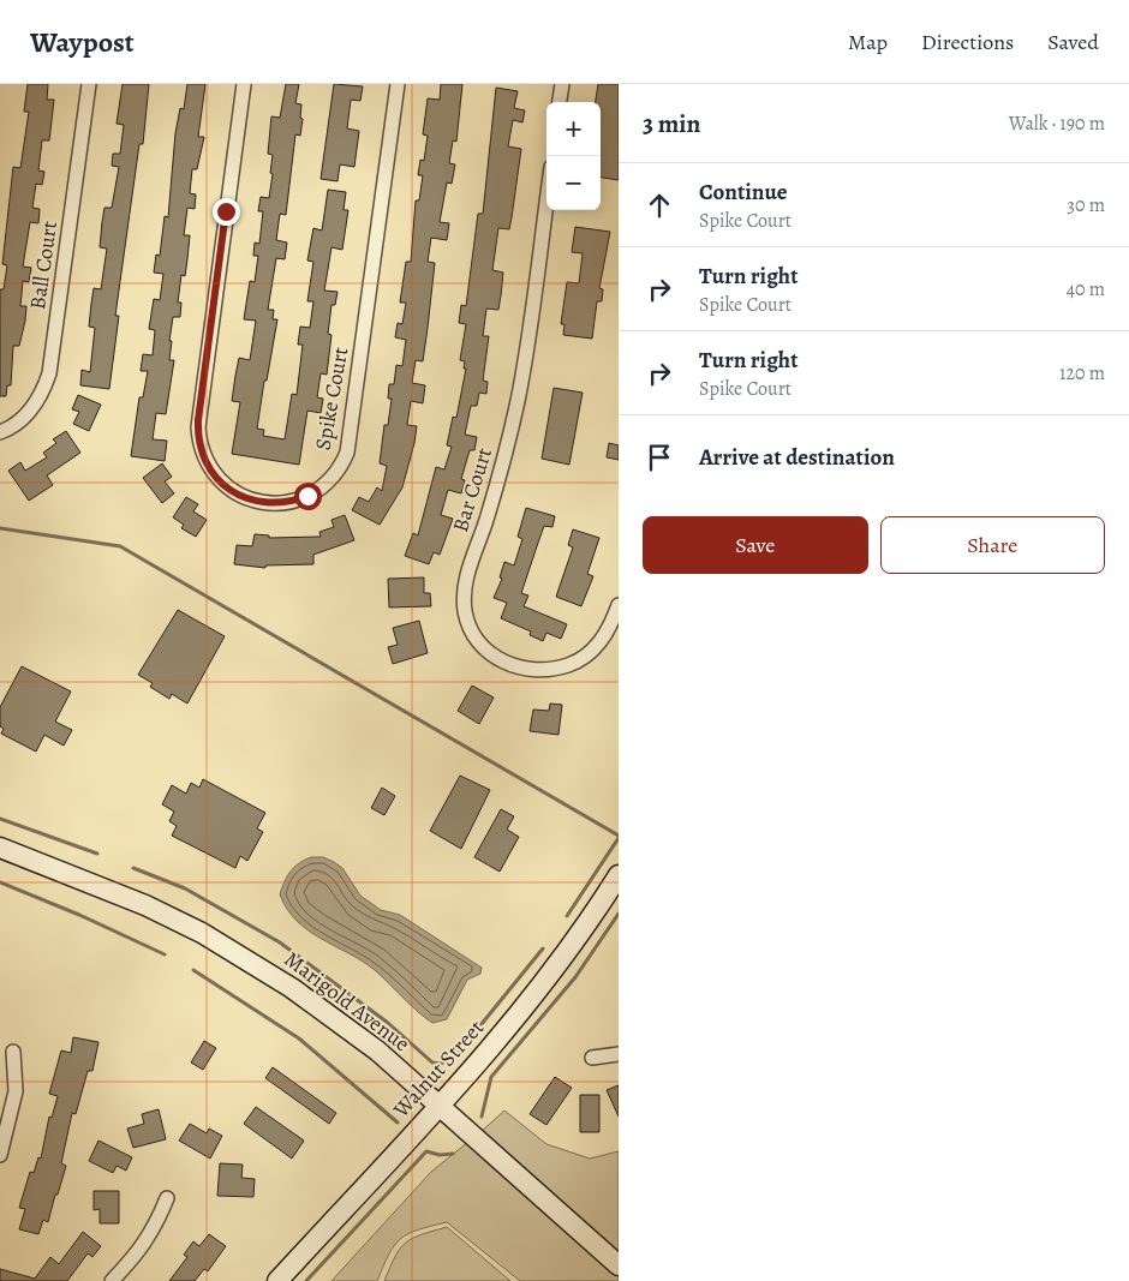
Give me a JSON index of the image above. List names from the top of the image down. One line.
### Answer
{"streets":{"main road":["Marigold Avenue","Walnut Street"],"street":["Ball Court","Spike Court","Bar Court"]},"crossings":[["Marigold Avenue","Walnut Street"]],"page":{"header":"Waypost","nav":["Map","Directions","Saved"],"heading":["3 min","Walk · 190 m"],"map_buttons":["+","−"],"list":[["Continue","Spike Court","30 m"],["Turn right","Spike Court","40 m"],["Turn right","Spike Court","120 m"],"Arrive at destination"],"buttons":["Save","Share"]}}
